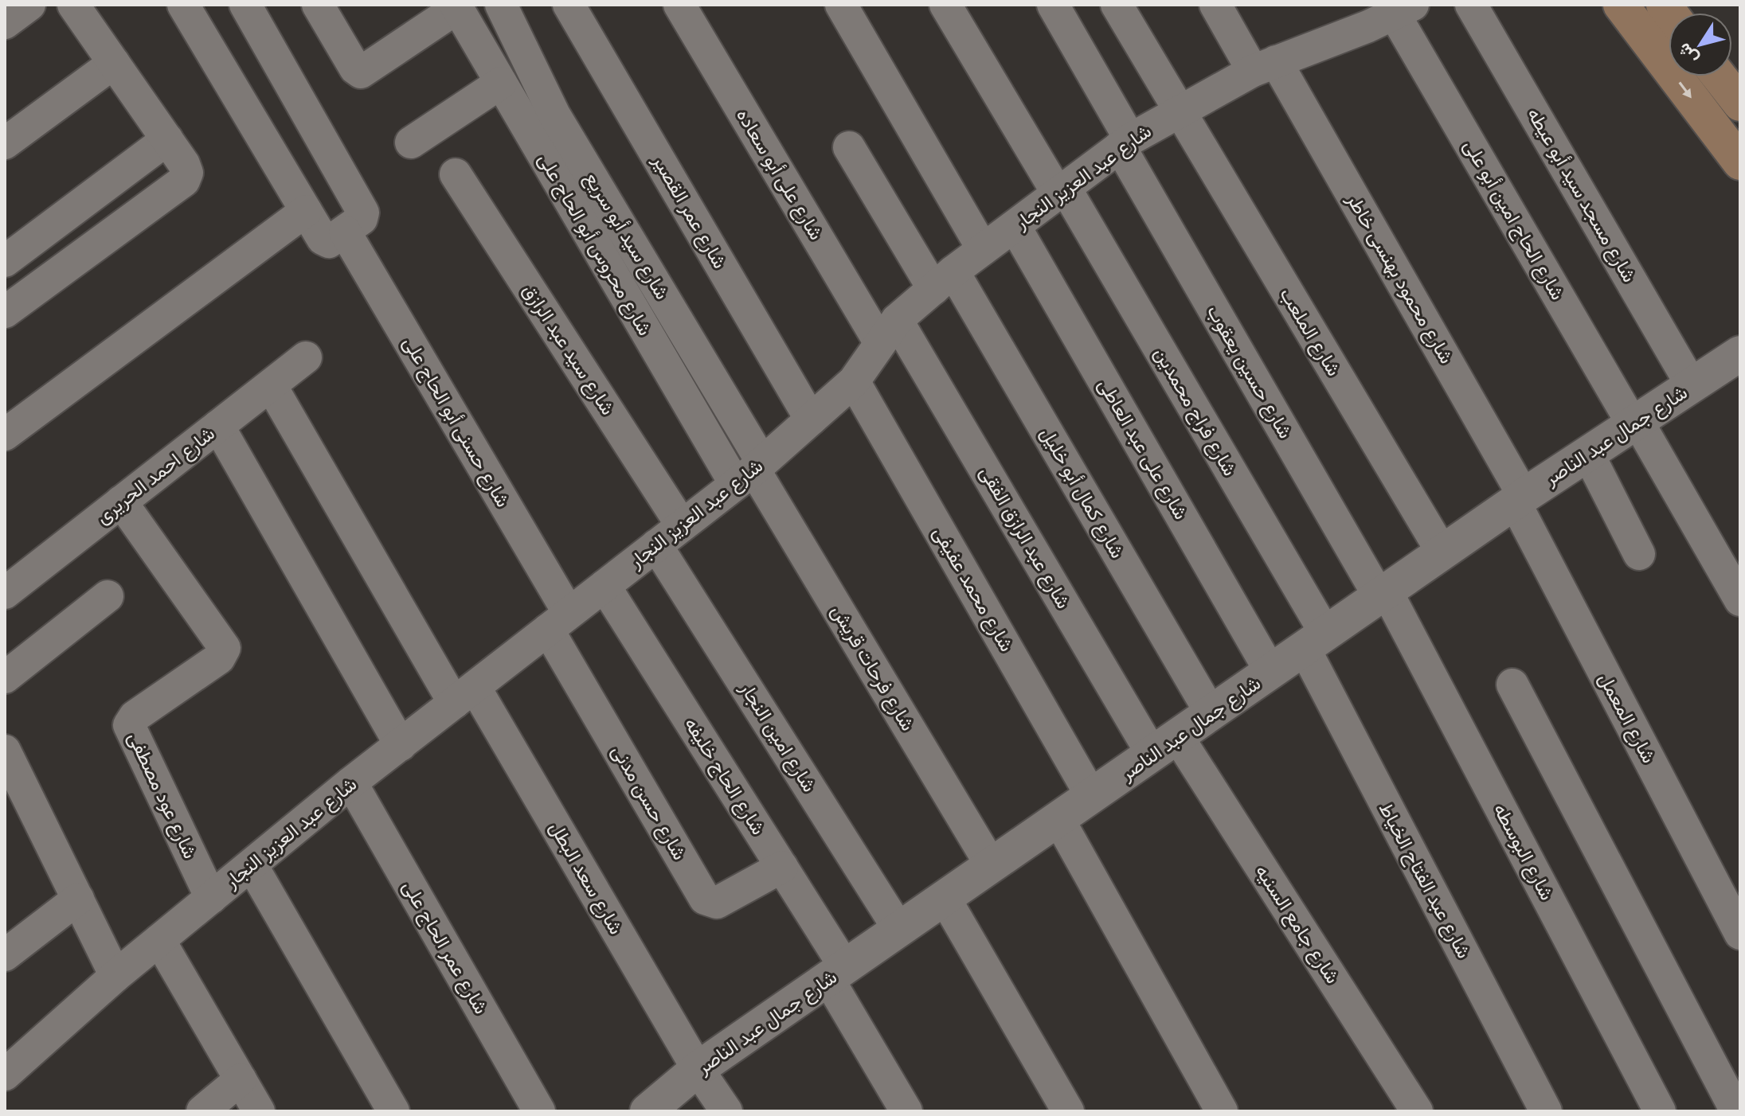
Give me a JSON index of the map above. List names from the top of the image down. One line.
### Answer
{"streets":{"street":["شارع على أبو سعاده","شارع عبد العزيز النجار","شارع مسجد سيد أبو عيطه","شارع عمر القصير","شارع الحاج امين أبو على","شارع سيد أبو سريع","شارع محروس أبو الحاج على","شارع محمود بهنسى خاطر","شارع الملعب","شارع سيد عبد الرازق","شارع حسين يعقوب","شارع فراج محمدين","شارع حسنى أبو الحاج على","شارع جمال عبد الناصر","شارع على عبد العاطى","شارع احمد الحريرى","شارع كمال أبو خليل","شارع عبد الرازق الفقى","شارع محمد عفيفى","شارع فرحات قريش","شارع المعمل","شارع امين النجار","شارع الحاج خليفه","شارع عود مصطفى","شارع حسن مدنى","شارع البوسطه","شارع سعد البطل","شارع عبد الفتاح الخياط","شارع جامع السنيه","شارع عمر الحاج على"]},"crossings":[["شارع على أبو سعاده","شارع عبد العزيز النجار"],["شارع على أبو سعاده","شارع عبد الرازق الفقى"],["شارع عبد العزيز النجار","شارع عمر القصير"],["شارع عبد العزيز النجار","شارع الحاج امين أبو على"],["شارع عبد العزيز النجار","شارع سيد أبو سريع"],["شارع عبد العزيز النجار","شارع محروس أبو الحاج على"],["شارع عبد العزيز النجار","شارع محمود بهنسى خاطر"],["شارع عبد العزيز النجار","شارع الملعب"],["شارع عبد العزيز النجار","شارع سيد عبد الرازق"],["شارع عبد العزيز النجار","شارع حسين يعقوب"],["شارع عبد العزيز النجار","شارع فراج محمدين"],["شارع عبد العزيز النجار","شارع حسنى أبو الحاج على"],["شارع عبد العزيز النجار","شارع على عبد العاطى"],["شارع عبد العزيز النجار","شارع كمال أبو خليل"],["شارع عبد العزيز النجار","شارع عبد الرازق الفقى"],["شارع عبد العزيز النجار","شارع محمد عفيفى"],["شارع عبد العزيز النجار","شارع فرحات قريش"],["شارع عبد العزيز النجار","شارع امين النجار"],["شارع عبد العزيز النجار","شارع الحاج خليفه"],["شارع عبد العزيز النجار","شارع عود مصطفى"],["شارع عبد العزيز النجار","شارع حسن مدنى"],["شارع عبد العزيز النجار","شارع سعد البطل"],["شارع عبد العزيز النجار","شارع عمر الحاج على"],["شارع مسجد سيد أبو عيطه","شارع جمال عبد الناصر"],["شارع الحاج امين أبو على","شارع جمال عبد الناصر"],["شارع سيد أبو سريع","شارع محروس أبو الحاج على"],["شارع سيد أبو سريع","شارع فرحات قريش"],["شارع محروس أبو الحاج على","شارع فرحات قريش"],["شارع محمود بهنسى خاطر","شارع جمال عبد الناصر"],["شارع محمود بهنسى خاطر","شارع المعمل"],["شارع الملعب","شارع جمال عبد الناصر"],["شارع حسين يعقوب","شارع جمال عبد الناصر"],["شارع حسين يعقوب","شارع البوسطه"],["شارع فراج محمدين","شارع جمال عبد الناصر"],["شارع فراج محمدين","شارع عبد الفتاح الخياط"],["شارع حسنى أبو الحاج على","شارع حسن مدنى"],["شارع جمال عبد الناصر","شارع على عبد العاطى"],["شارع جمال عبد الناصر","شارع كمال أبو خليل"],["شارع جمال عبد الناصر","شارع عبد الرازق الفقى"],["شارع جمال عبد الناصر","شارع محمد عفيفى"],["شارع جمال عبد الناصر","شارع فرحات قريش"],["شارع جمال عبد الناصر","شارع المعمل"],["شارع جمال عبد الناصر","شارع امين النجار"],["شارع جمال عبد الناصر","شارع الحاج خليفه"],["شارع جمال عبد الناصر","شارع البوسطه"],["شارع جمال عبد الناصر","شارع سعد البطل"],["شارع جمال عبد الناصر","شارع عبد الفتاح الخياط"],["شارع جمال عبد الناصر","شارع جامع السنيه"],["شارع احمد الحريرى","شارع عود مصطفى"],["شارع احمد الحريرى","شارع سعد البطل"],["شارع عبد الرازق الفقى","شارع جامع السنيه"],["شارع الحاج خليفه","شارع حسن مدنى"]],"north":"bottom left"}
